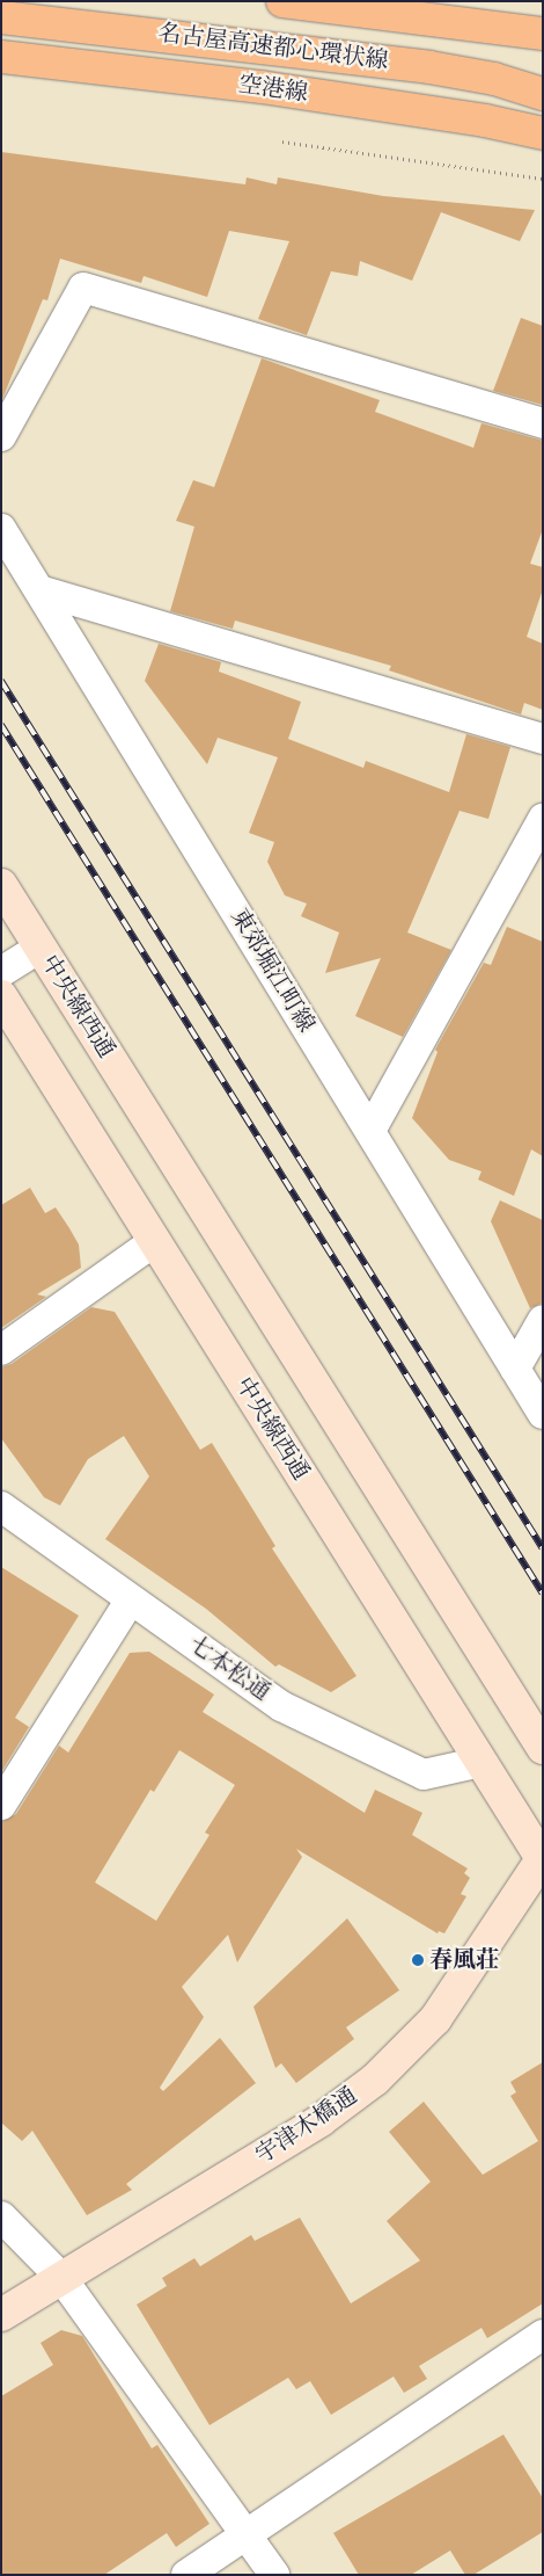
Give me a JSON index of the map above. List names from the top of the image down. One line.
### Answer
{"streets":{"main road":["名古屋高速都心環状線","空港線"],"street":["東郊堀江町線","中央線西通","七本松通","宇津木橋通"]},"crossings":[["中央線西通","七本松通"],["中央線西通","宇津木橋通"]],"places":["春風荘"]}
